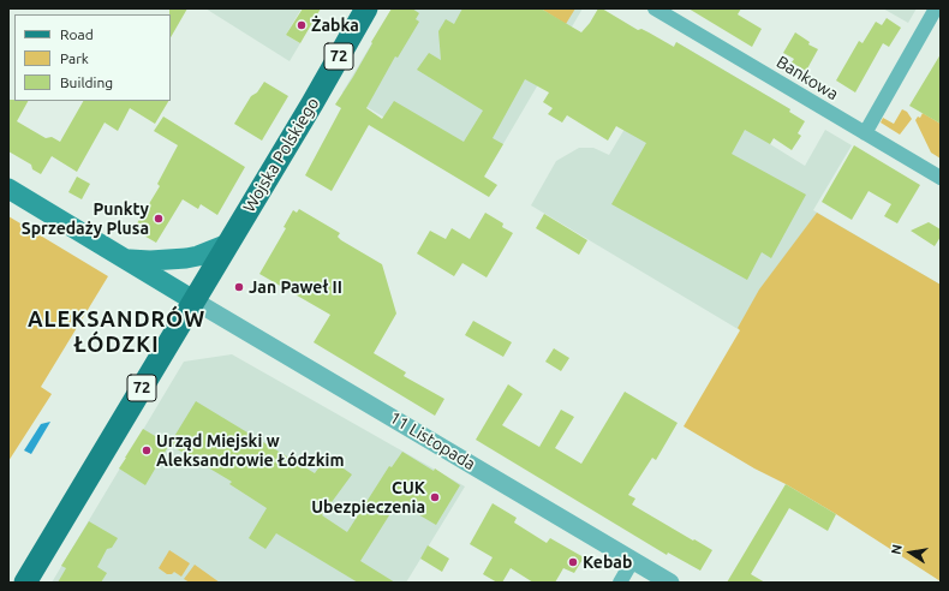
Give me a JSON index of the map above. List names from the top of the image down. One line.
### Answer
{"streets":{"main road":["72","Wojska Polskiego"],"street":["Bankowa","11 Listopada"]},"crossings":[["72","Wojska Polskiego"],["72","11 Listopada"],["Wojska Polskiego","11 Listopada"]],"districts":["ALEKSANDRÓW ŁÓDZKI"],"places":["Żabka","Punkty Sprzedaży Plusa","Jan Paweł II","Urząd Miejski w Aleksandrowie Łódzkim","CUK Ubezpieczenia","Kebab"],"legend":["Road","Park","Building"],"north":"left"}
